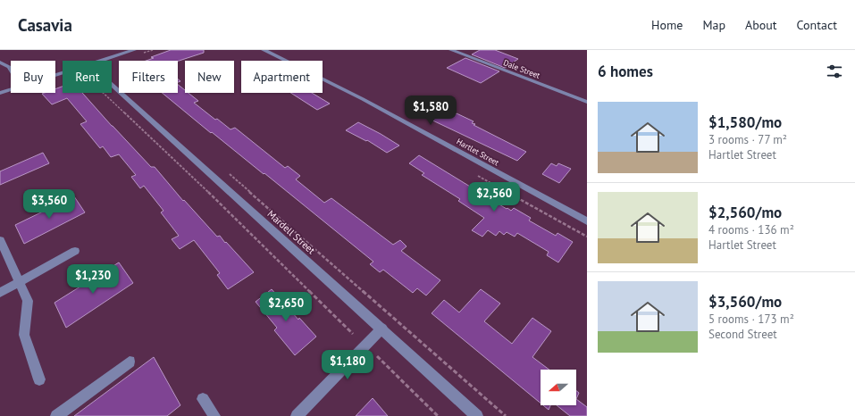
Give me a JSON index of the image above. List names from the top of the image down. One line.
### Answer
{"streets":{"street":["Dale Street","Hartlet Street","Mardell Street"]},"north":"left","page":{"header":"Casavia","nav":["Home","Map","About","Contact"],"heading":"6 homes","chip":["Buy","Rent","Filters","New","Apartment"],"list":[{"name":"$1,580/mo","note":"3 rooms · 77 m² · Hartlet Street"},{"name":"$2,560/mo","note":"4 rooms · 136 m² · Hartlet Street"},{"name":"$3,560/mo","note":"5 rooms · 173 m² · Second Street"}],"price":["$1,580","$2,560","$3,560","$1,230","$2,650","$1,180"]}}
